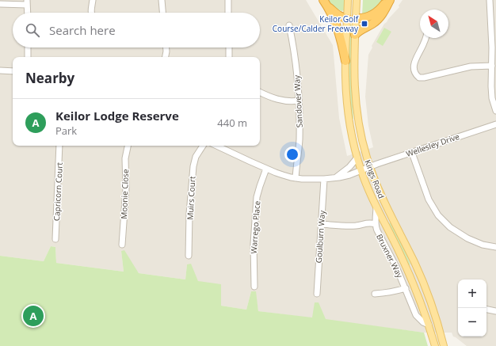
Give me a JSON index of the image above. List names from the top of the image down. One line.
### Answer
{"streets":{"main road":["Kings Road"],"street":["Sandover Way","Wellesley Drive","Capricorn Court","Moonie Close","Muirs Court","Warrego Place","Goulburn Way","Bruxner Way"]},"crossings":[["Sandover Way","Wellesley Drive"],["Wellesley Drive","Kings Road"],["Wellesley Drive","Warrego Place"],["Wellesley Drive","Goulburn Way"],["Kings Road","Bruxner Way"],["Goulburn Way","Bruxner Way"]],"places":{"transit":["Keilor Golf Course/Calder Freeway"]},"north":"top left","page":{"search":"Search here","heading":"Nearby","list":[{"mark":"A","name":"Keilor Lodge Reserve","note":"Park","value":"440 m"}],"map_buttons":["+","−"],"pins":"A"}}
